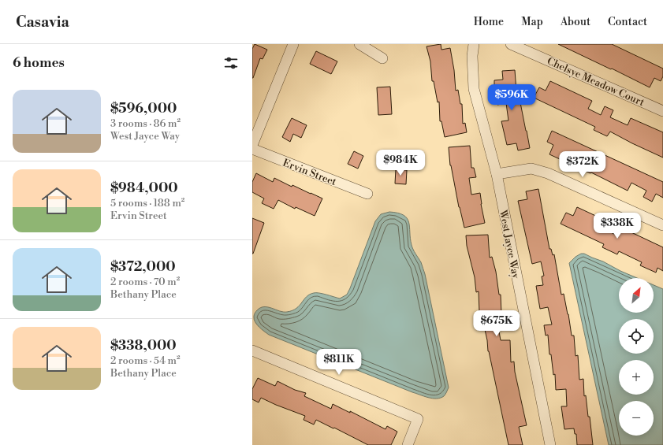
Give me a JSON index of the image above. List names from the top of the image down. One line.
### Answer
{"streets":{"street":["Chelsye Meadow Court","Ervin Street","West Jayce Way"]},"north":"top right","page":{"header":"Casavia","nav":["Home","Map","About","Contact"],"heading":"6 homes","list":[{"name":"$596,000","note":"3 rooms · 86 m² · West Jayce Way"},{"name":"$984,000","note":"5 rooms · 188 m² · Ervin Street"},{"name":"$372,000","note":"2 rooms · 70 m² · Bethany Place"},{"name":"$338,000","note":"2 rooms · 54 m² · Bethany Place"}],"price":["$596K","$984K","$372K","$338K","$675K","$811K"],"map_buttons":["+","−"]}}
